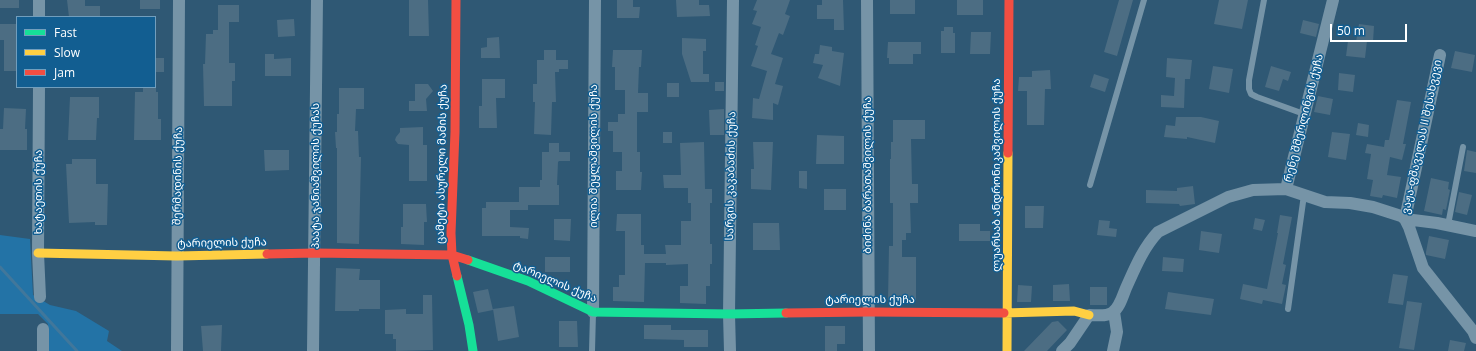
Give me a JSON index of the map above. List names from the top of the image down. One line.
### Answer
{"streets":{"street":["რენე შმერლინგის ქუჩა","ვაჟა-ფშაველას II შესახვევი","ილია შეყლაშვილის ქუჩა","ცამეტი ასურელი მამის ქუჩა","ბიძინა ბარათაშვილის ქუჩა","ლუარსაბ ანდრონიკაშვილის ქუჩა","შერმადინის ქუჩა","პაატა ჯანიაშვილის ქუჩას","სარგის კაკაბაძის ქუჩა","ხატაეთის ქუჩა","ტარიელის ქუჩა"]},"crossings":[["ილია შეყლაშვილის ქუჩა","ტარიელის ქუჩა"],["ცამეტი ასურელი მამის ქუჩა","ტარიელის ქუჩა"],["ბიძინა ბარათაშვილის ქუჩა","ტარიელის ქუჩა"],["ლუარსაბ ანდრონიკაშვილის ქუჩა","ტარიელის ქუჩა"],["შერმადინის ქუჩა","ტარიელის ქუჩა"],["პაატა ჯანიაშვილის ქუჩას","ტარიელის ქუჩა"],["სარგის კაკაბაძის ქუჩა","ტარიელის ქუჩა"],["ხატაეთის ქუჩა","ტარიელის ქუჩა"]],"legend":["Fast","Slow","Jam"],"scale_bar":"50 m"}
